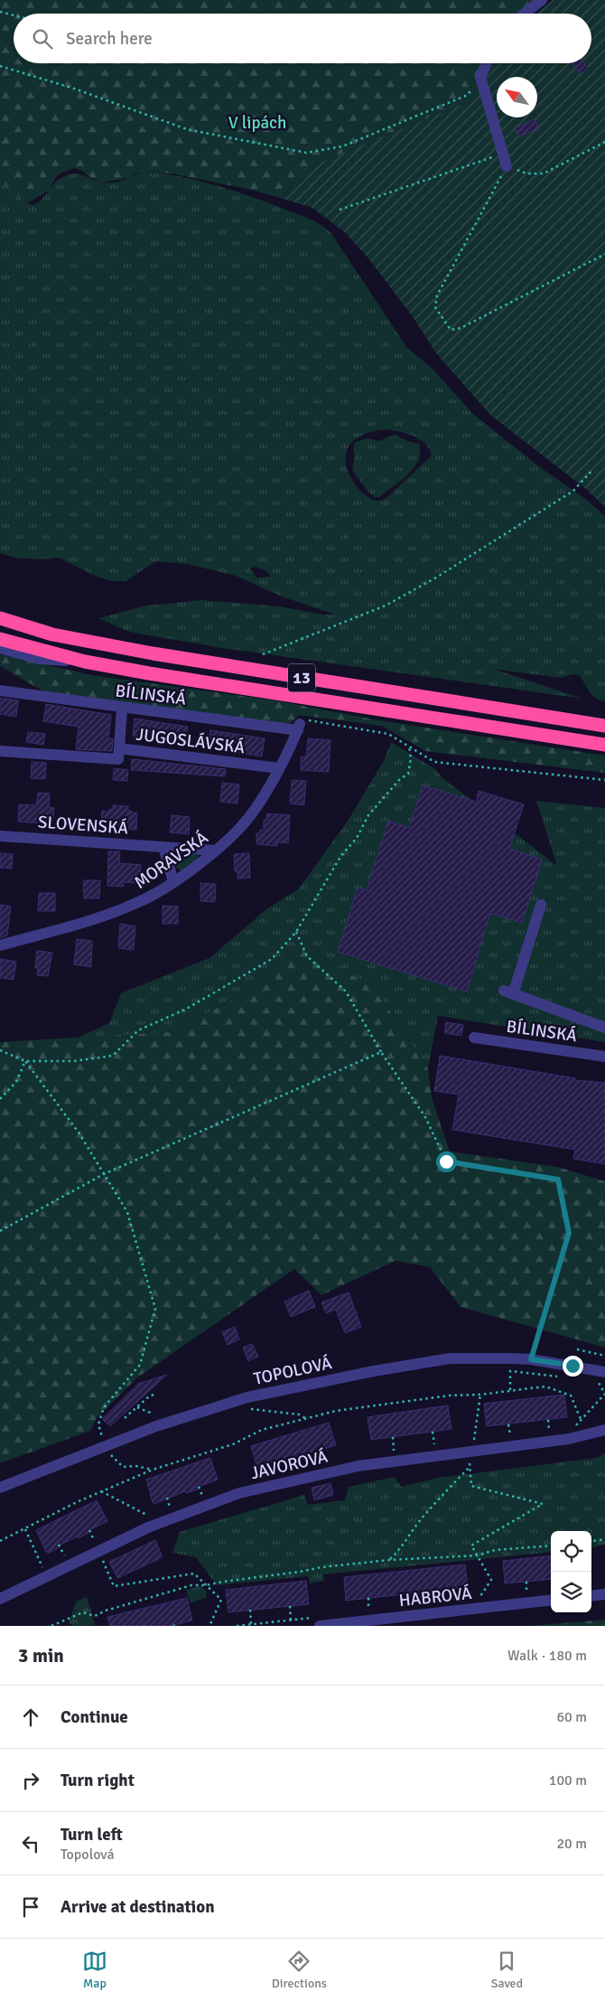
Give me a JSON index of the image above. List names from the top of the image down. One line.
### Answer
{"streets":{"highway":["13"],"street":["BÍLINSKÁ","JUGOSLÁVSKÁ","SLOVENSKÁ","MORAVSKÁ","TOPOLOVÁ","JAVOROVÁ","HABROVÁ"]},"crossings":[["BÍLINSKÁ","MORAVSKÁ"],["JUGOSLÁVSKÁ","MORAVSKÁ"],["SLOVENSKÁ","MORAVSKÁ"]],"parks":["V lipách"],"north":"top left","page":{"search":"Search here","heading":["3 min","Walk · 180 m"],"list":[["Continue","60 m"],["Turn right","100 m"],["Turn left","Topolová","20 m"],"Arrive at destination"],"nav":["Map","Directions","Saved"]}}
